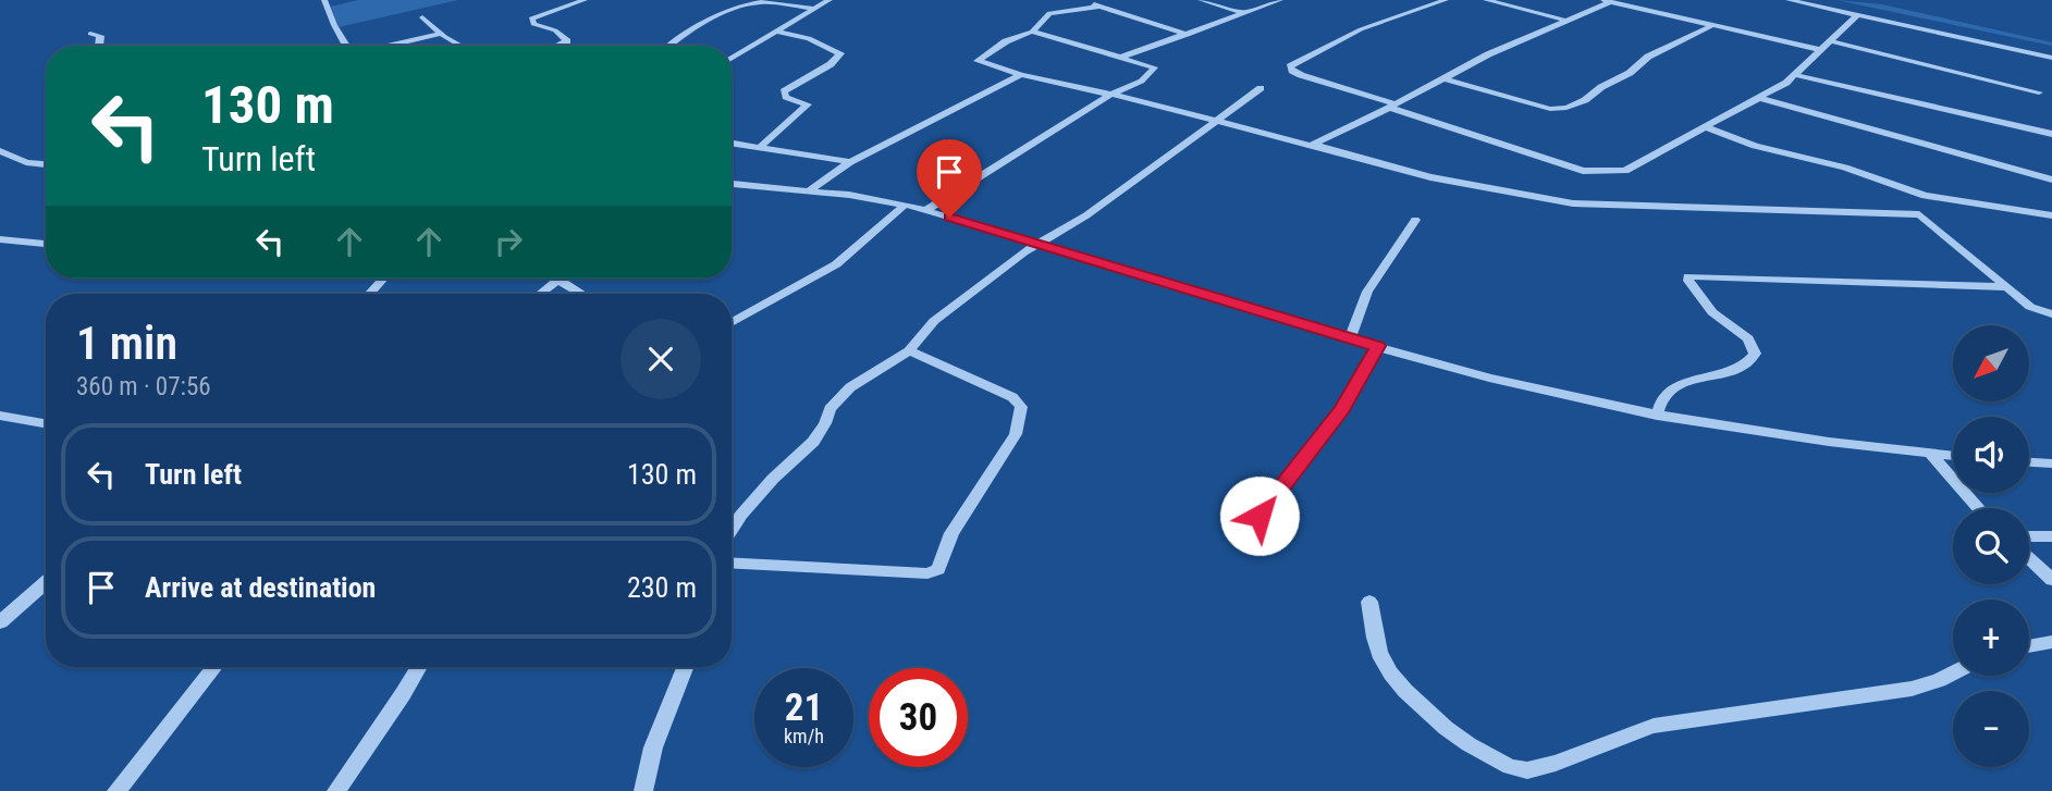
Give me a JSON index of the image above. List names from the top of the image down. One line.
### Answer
{"north":"bottom left","page":{"turn":["130 m","Turn left"],"heading":["1 min","360 m · 07:56"],"map_buttons":["+","−"],"list":[{"name":"Turn left","value":"130 m"},{"name":"Arrive at destination","value":"230 m"}],"speed":"21 km/h","limit":"30"}}
